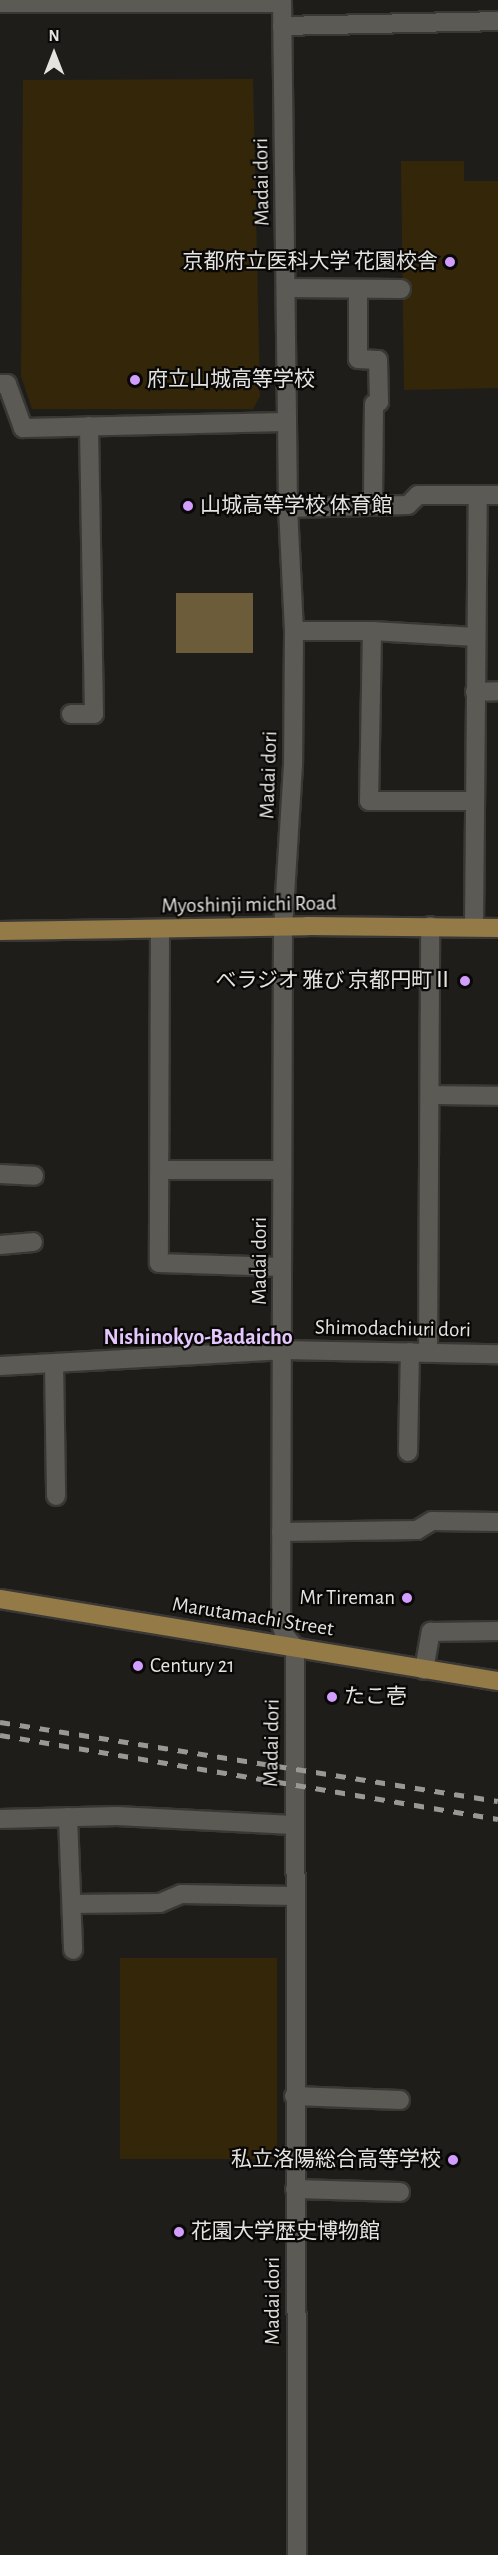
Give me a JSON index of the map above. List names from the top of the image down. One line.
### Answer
{"streets":{"main road":["Myoshinji michi Road","Marutamachi Street"],"street":["Madai dori","Shimodachiuri dori"]},"crossings":[["Madai dori","Myoshinji michi Road"],["Madai dori","Shimodachiuri dori"],["Madai dori","Marutamachi Street"]],"districts":["Nishinokyo-Badaicho"],"places":["京都府立医科大学 花園校舎","府立山城高等学校","山城高等学校 体育館","べラジオ 雅び 京都円町Ⅱ","Mr Tireman","Century 21","たこ壱","私立洛陽総合高等学校","花園大学歴史博物館"],"north":"top"}
